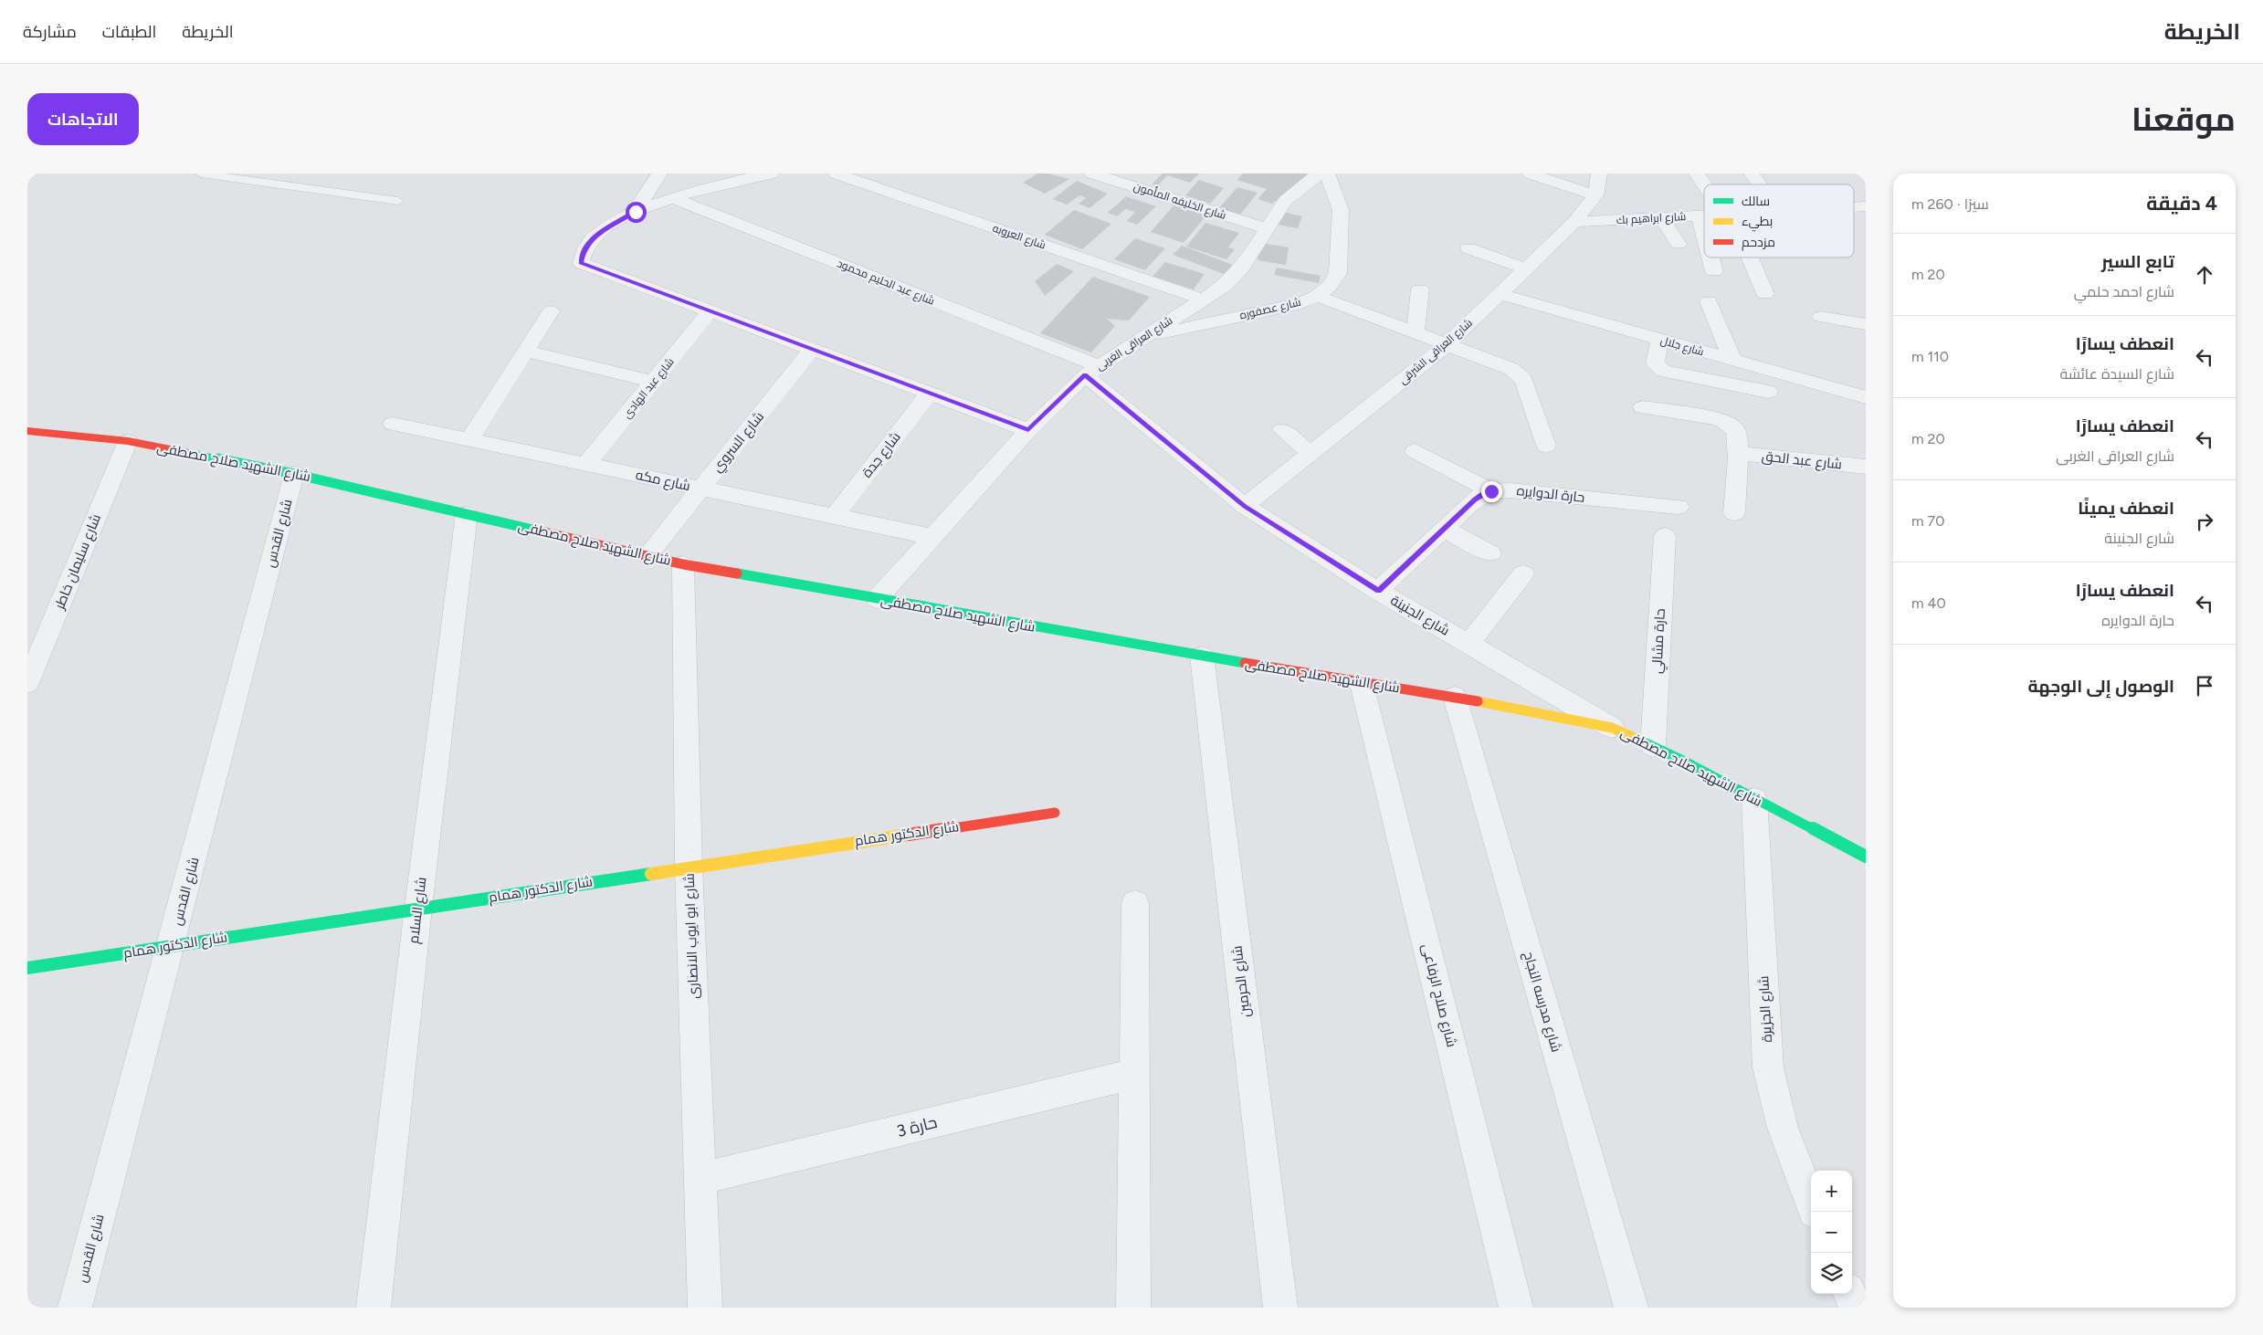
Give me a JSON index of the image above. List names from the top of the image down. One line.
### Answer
{"streets":{"main road":["شارع الشهيد صلاح مصطفى","شارع الدكتور همام"],"street":["شارع الخليفه المأمون","شارع ابراهيم بك","شارع العروبه","شارع عبد الحليم محمود","شارع عصفوره","شارع العراقى الغربى","شارع جلال","شارع العراقى الشرقى","شارع عبد الهادى","شارع السروي","شارع جدة","شارع عبد الحق","شارع مكه","حارة الدوايره","شارع القدس","شارع سليمان خاطر","شارع الجنينة","حارة مشالي","شارع السلام","شارع ابو ايوب الانصارى","شارع الحرمين","شارع صلاح الرفاعى","شارع مدرسه النجاح","شارع الجزيرة","حارة 3"]},"crossings":[["شارع الخليفه المأمون","شارع العراقى الغربى"],["شارع ابراهيم بك","شارع العراقى الشرقى"],["شارع العروبه","شارع العراقى الغربى"],["شارع عبد الحليم محمود","شارع العراقى الغربى"],["شارع عبد الحليم محمود","شارع الجنينة"],["شارع عصفوره","شارع العراقى الغربى"],["شارع العراقى الغربى","شارع الشهيد صلاح مصطفى"],["شارع العراقى الغربى","شارع مكه"],["شارع العراقى الغربى","شارع الجنينة"],["شارع جلال","شارع العراقى الشرقى"],["شارع العراقى الشرقى","شارع الجنينة"],["شارع عبد الهادى","شارع مكه"],["شارع السروي","شارع الشهيد صلاح مصطفى"],["شارع السروي","شارع مكه"],["شارع جدة","شارع مكه"],["شارع الشهيد صلاح مصطفى","شارع القدس"],["شارع الشهيد صلاح مصطفى","شارع سليمان خاطر"],["شارع الشهيد صلاح مصطفى","شارع الجنينة"],["شارع الشهيد صلاح مصطفى","حارة مشالي"],["شارع الشهيد صلاح مصطفى","شارع السلام"],["شارع الشهيد صلاح مصطفى","شارع ابو ايوب الانصارى"],["شارع الشهيد صلاح مصطفى","شارع الحرمين"],["شارع الشهيد صلاح مصطفى","شارع صلاح الرفاعى"],["شارع الشهيد صلاح مصطفى","شارع مدرسه النجاح"],["شارع الشهيد صلاح مصطفى","شارع الجزيرة"],["حارة الدوايره","شارع الجنينة"],["شارع القدس","شارع الدكتور همام"],["شارع الدكتور همام","شارع السلام"],["شارع الدكتور همام","شارع ابو ايوب الانصارى"],["شارع ابو ايوب الانصارى","حارة 3"]],"legend":["سالك","بطيء","مزدحم"],"page":{"header":"الخريطة","nav":["الخريطة","الطبقات","مشاركة"],"title":"موقعنا","buttons":"الاتجاهات","heading":["4 دقيقة","سيرًا · 260 m"],"list":[["تابع السير","شارع احمد حلمي","20 m"],["انعطف يسارًا","شارع السيدة عائشة","110 m"],["انعطف يسارًا","شارع العراقى الغربى","20 m"],["انعطف يمينًا","شارع الجنينة","70 m"],["انعطف يسارًا","حارة الدوايره","40 m"],"الوصول إلى الوجهة"],"map_buttons":["+","−"]}}
